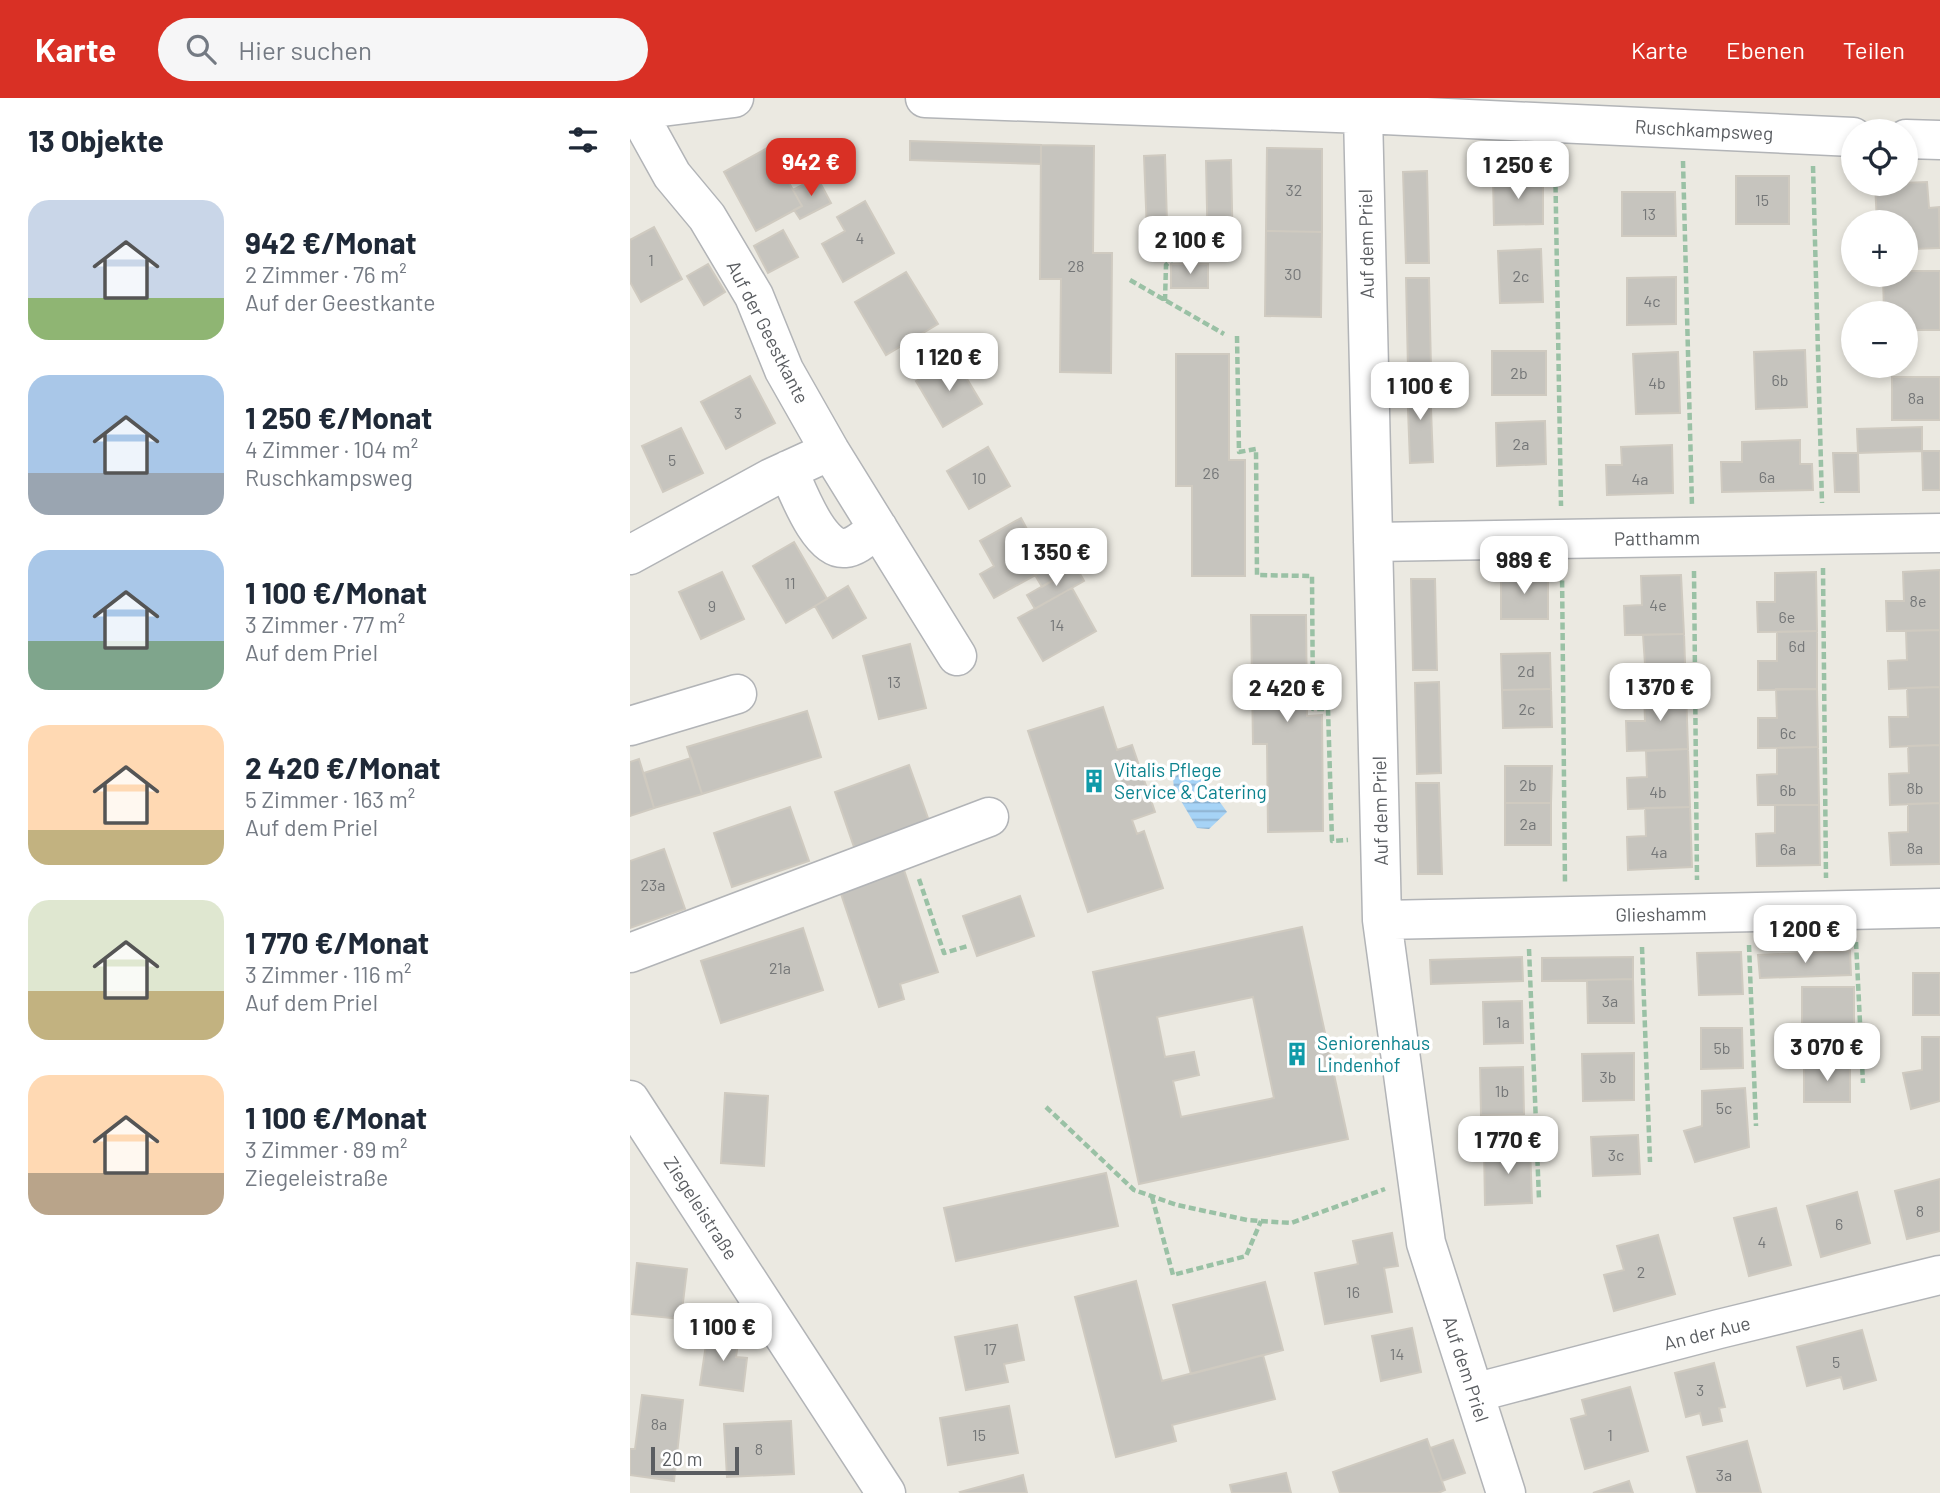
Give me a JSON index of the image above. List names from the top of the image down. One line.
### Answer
{"streets":{"street":["Ruschkampsweg","Auf dem Priel","Auf der Geestkante","Patthamm","Glieshamm","Ziegeleistraße","An der Aue"]},"crossings":[["Ruschkampsweg","Auf dem Priel"],["Auf dem Priel","Patthamm"],["Auf dem Priel","Glieshamm"],["Auf dem Priel","An der Aue"]],"places":{"building":["Vitalis Pflege Service & Catering","Seniorenhaus Lindenhof"]},"house_numbers":["32","15","13","4","1","28","30","2c","4c","2b","6b","4b","8a","3","2a","5","26","6a","10","4a","11","8e","4e","9","6e","14","6d","2d","13","2c","6c","2b","8b","6b","4b","2a","8a","6a","4a","23a","21a","3a","1a","5b","3b","1b","5c","3c","8","6","4","2","16","17","14","5","3","8a","15","1","8","3a"],"scale_bar":"20 m","page":{"header":"Karte","search":"Hier suchen","nav":["Karte","Ebenen","Teilen"],"heading":"13 Objekte","map_buttons":["+","−"],"price":["942 €","1 250 €","2 100 €","1 120 €","1 100 €","1 350 €","989 €","1 370 €","2 420 €","1 200 €","3 070 €","1 770 €","1 100 €"],"list":[{"name":"942 €/Monat","note":"2 Zimmer · 76 m² · Auf der Geestkante"},{"name":"1 250 €/Monat","note":"4 Zimmer · 104 m² · Ruschkampsweg"},{"name":"1 100 €/Monat","note":"3 Zimmer · 77 m² · Auf dem Priel"},{"name":"2 420 €/Monat","note":"5 Zimmer · 163 m² · Auf dem Priel"},{"name":"1 770 €/Monat","note":"3 Zimmer · 116 m² · Auf dem Priel"},{"name":"1 100 €/Monat","note":"3 Zimmer · 89 m² · Ziegeleistraße"}],"scale":"20 m"}}
